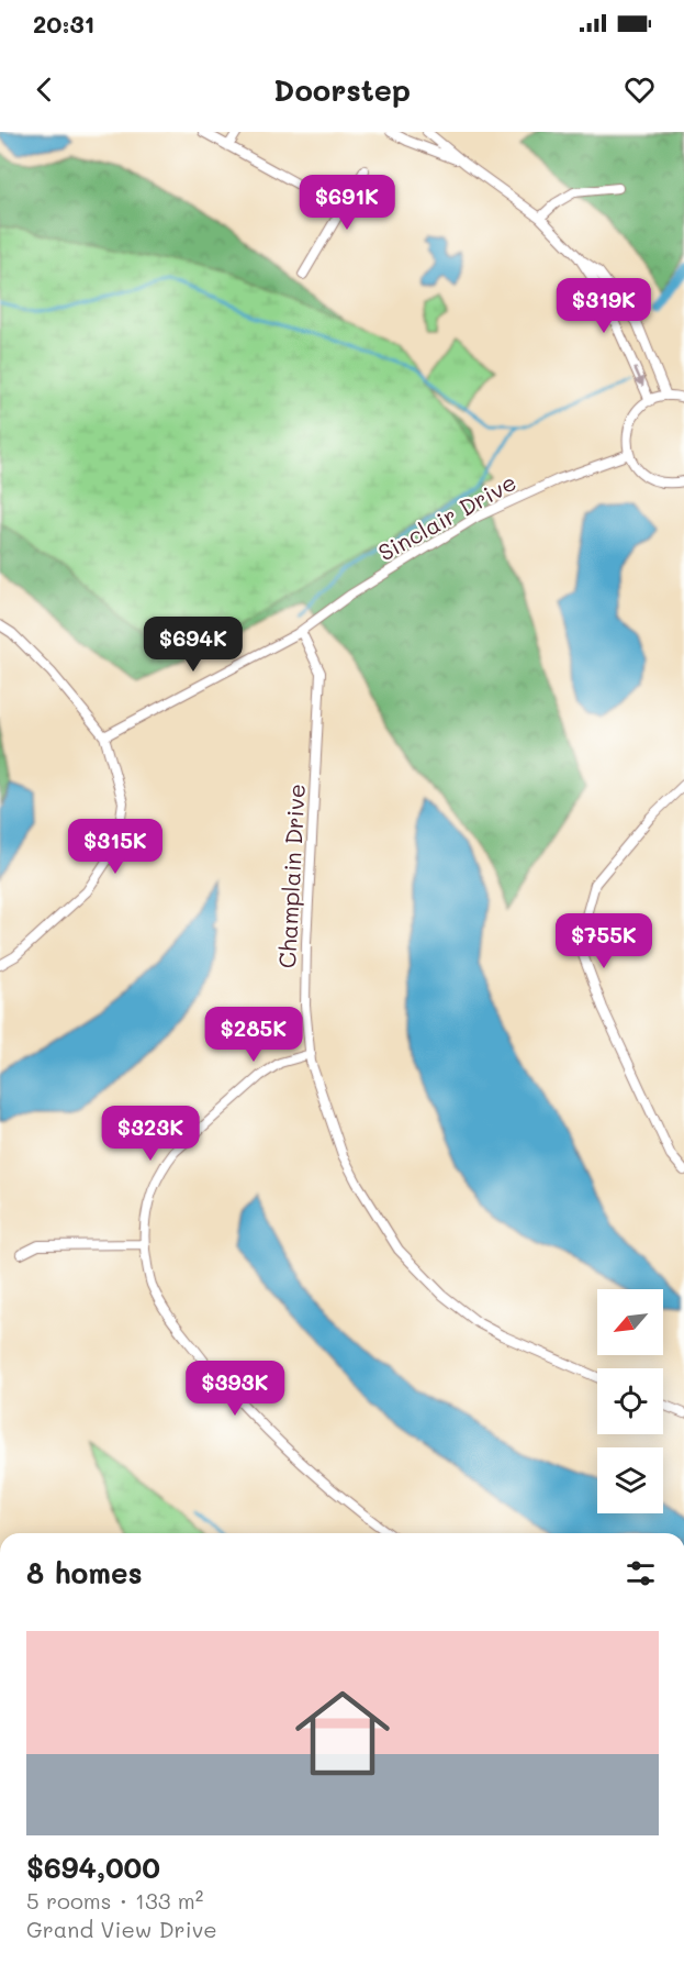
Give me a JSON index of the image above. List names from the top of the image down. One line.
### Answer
{"streets":{"street":["Sinclair Drive","Champlain Drive"]},"crossings":[["Sinclair Drive","Champlain Drive"]],"north":"bottom left","page":{"status":"20:31","header":"Doorstep","price":["$691K","$319K","$694K","$315K","$755K","$285K","$323K","$393K"],"heading":"8 homes","list":[{"name":"$694,000","note":"5 rooms · 133 m² · Grand View Drive"}]}}
